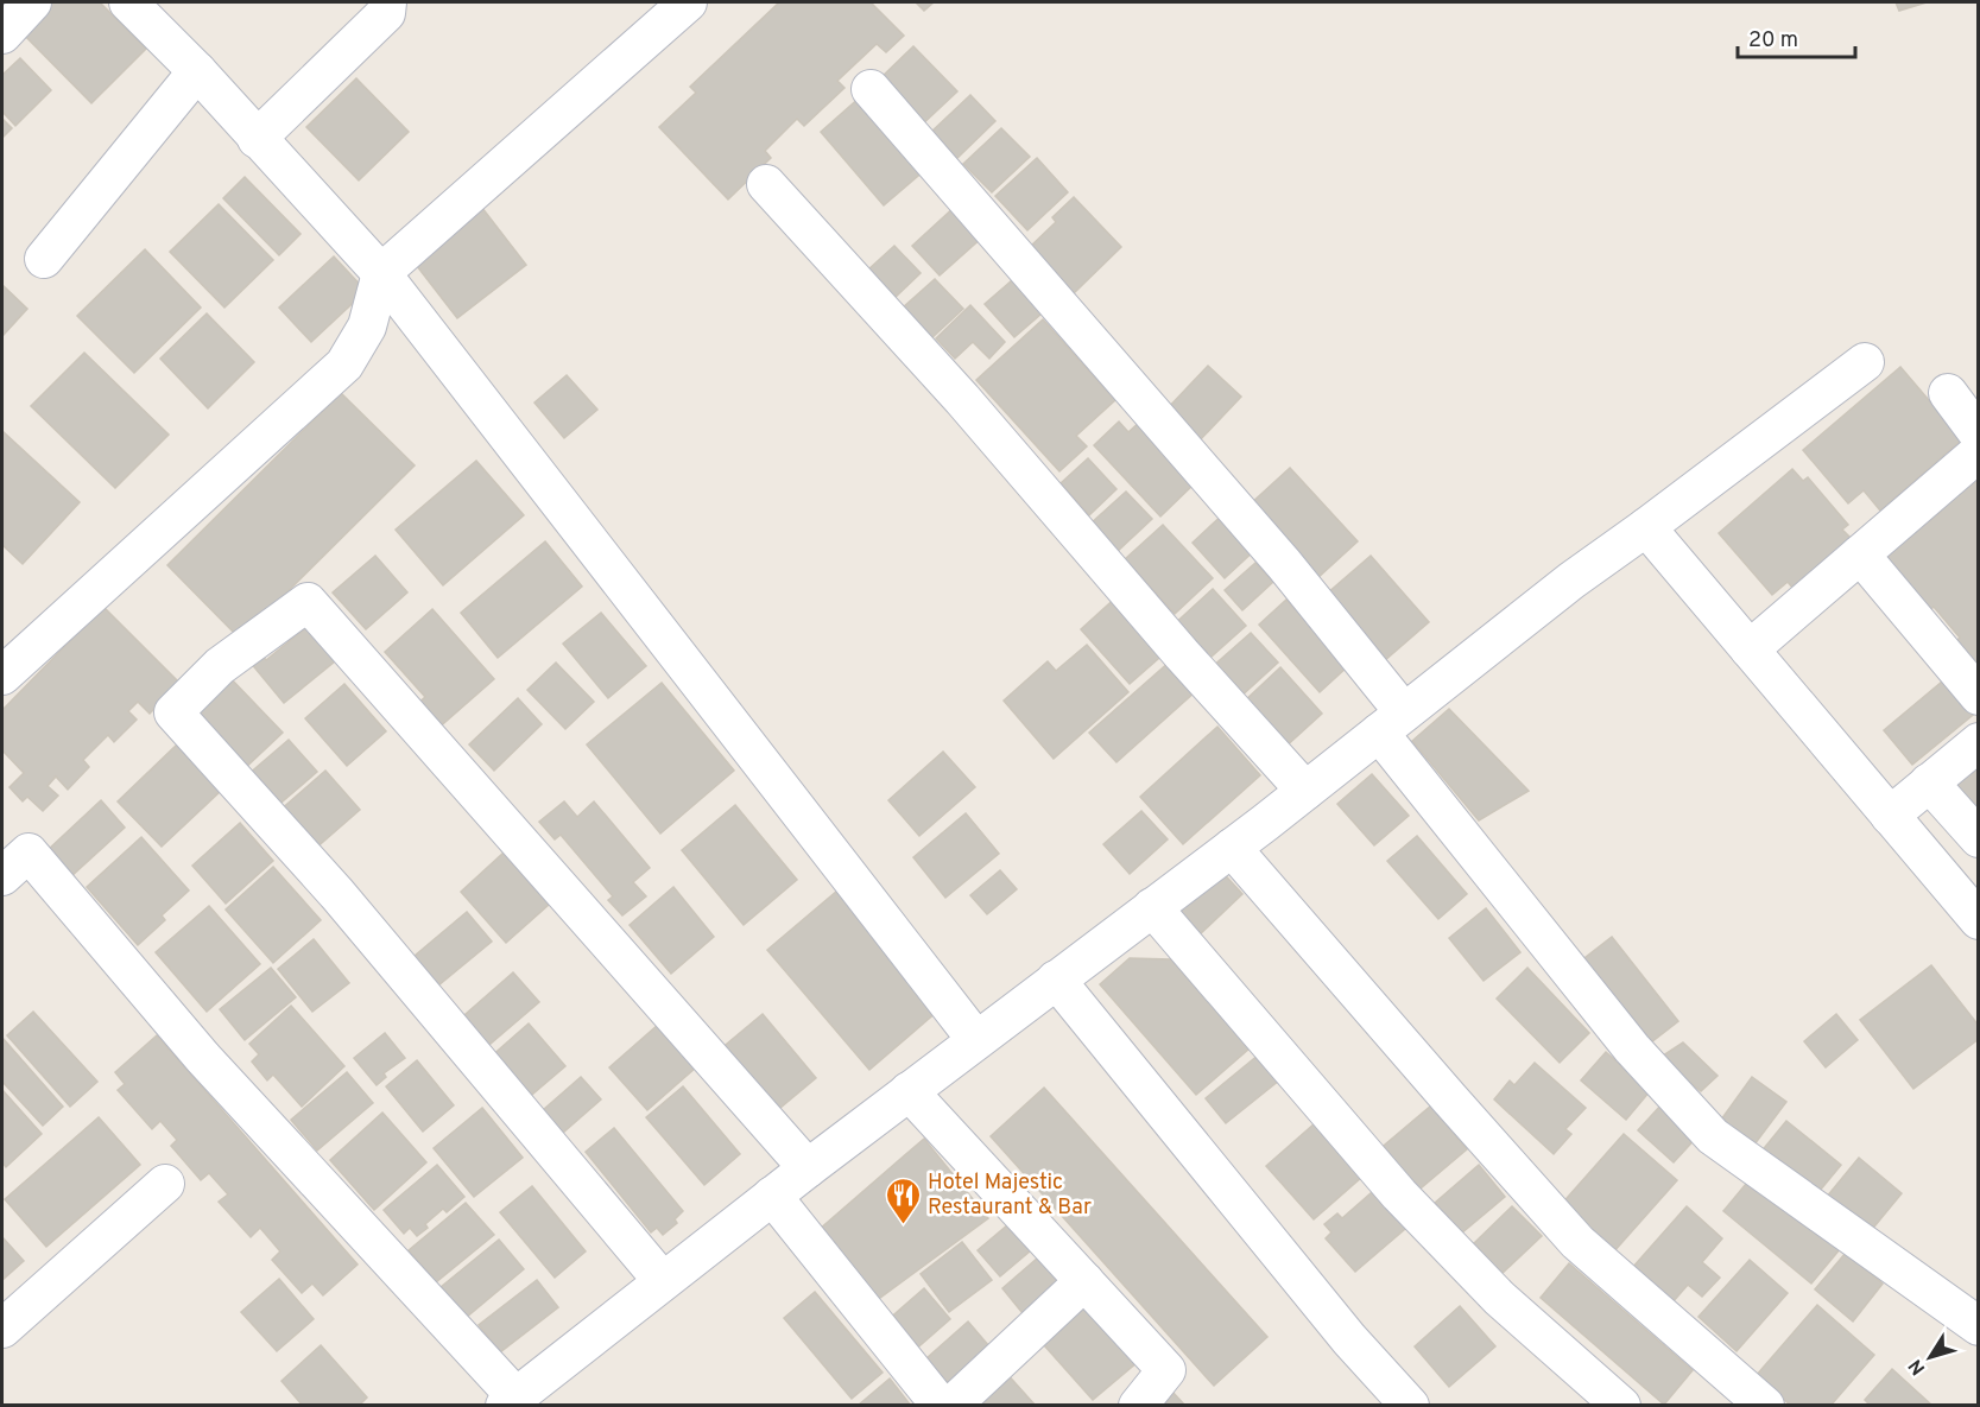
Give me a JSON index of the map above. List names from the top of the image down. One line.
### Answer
{"places":{"restaurant":["Hotel Majestic Restaurant & Bar"]},"scale_bar":"20 m","north":"bottom left"}
